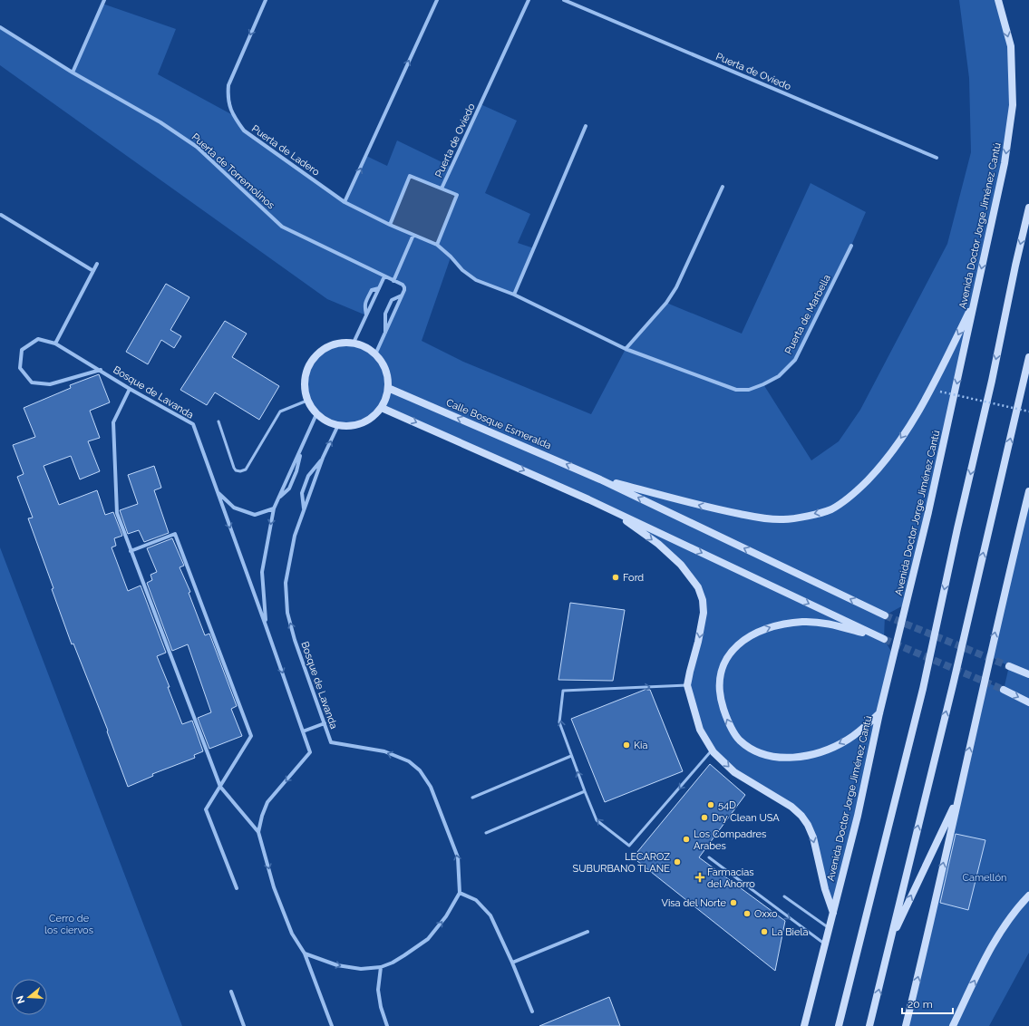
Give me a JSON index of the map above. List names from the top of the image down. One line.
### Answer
{"streets":{"main road":["Avenida Doctor Jorge Jiménez Cantú","Calle Bosque Esmeralda"],"street":["Puerta de Oviedo","Puerta de Ladero","Puerta de Torremolinos","Puerta de Marbella","Bosque de Lavanda"]},"crossings":[["Puerta de Ladero","Puerta de Marbella"],["Bosque de Lavanda","Calle Bosque Esmeralda"]],"one_way":["Puerta de Ladero"],"parks":["Camellón","Cerro de los ciervos"],"places":{"other":["Ford","Kia","54D","Dry Clean USA","Los Compadres Arabes","LECAROZ SUBURBANO TLANE","Visa del Norte","Oxxo","La Biela"],"health":["Farmacias del Ahorro"]},"scale_bar":"20 m","north":"left"}
